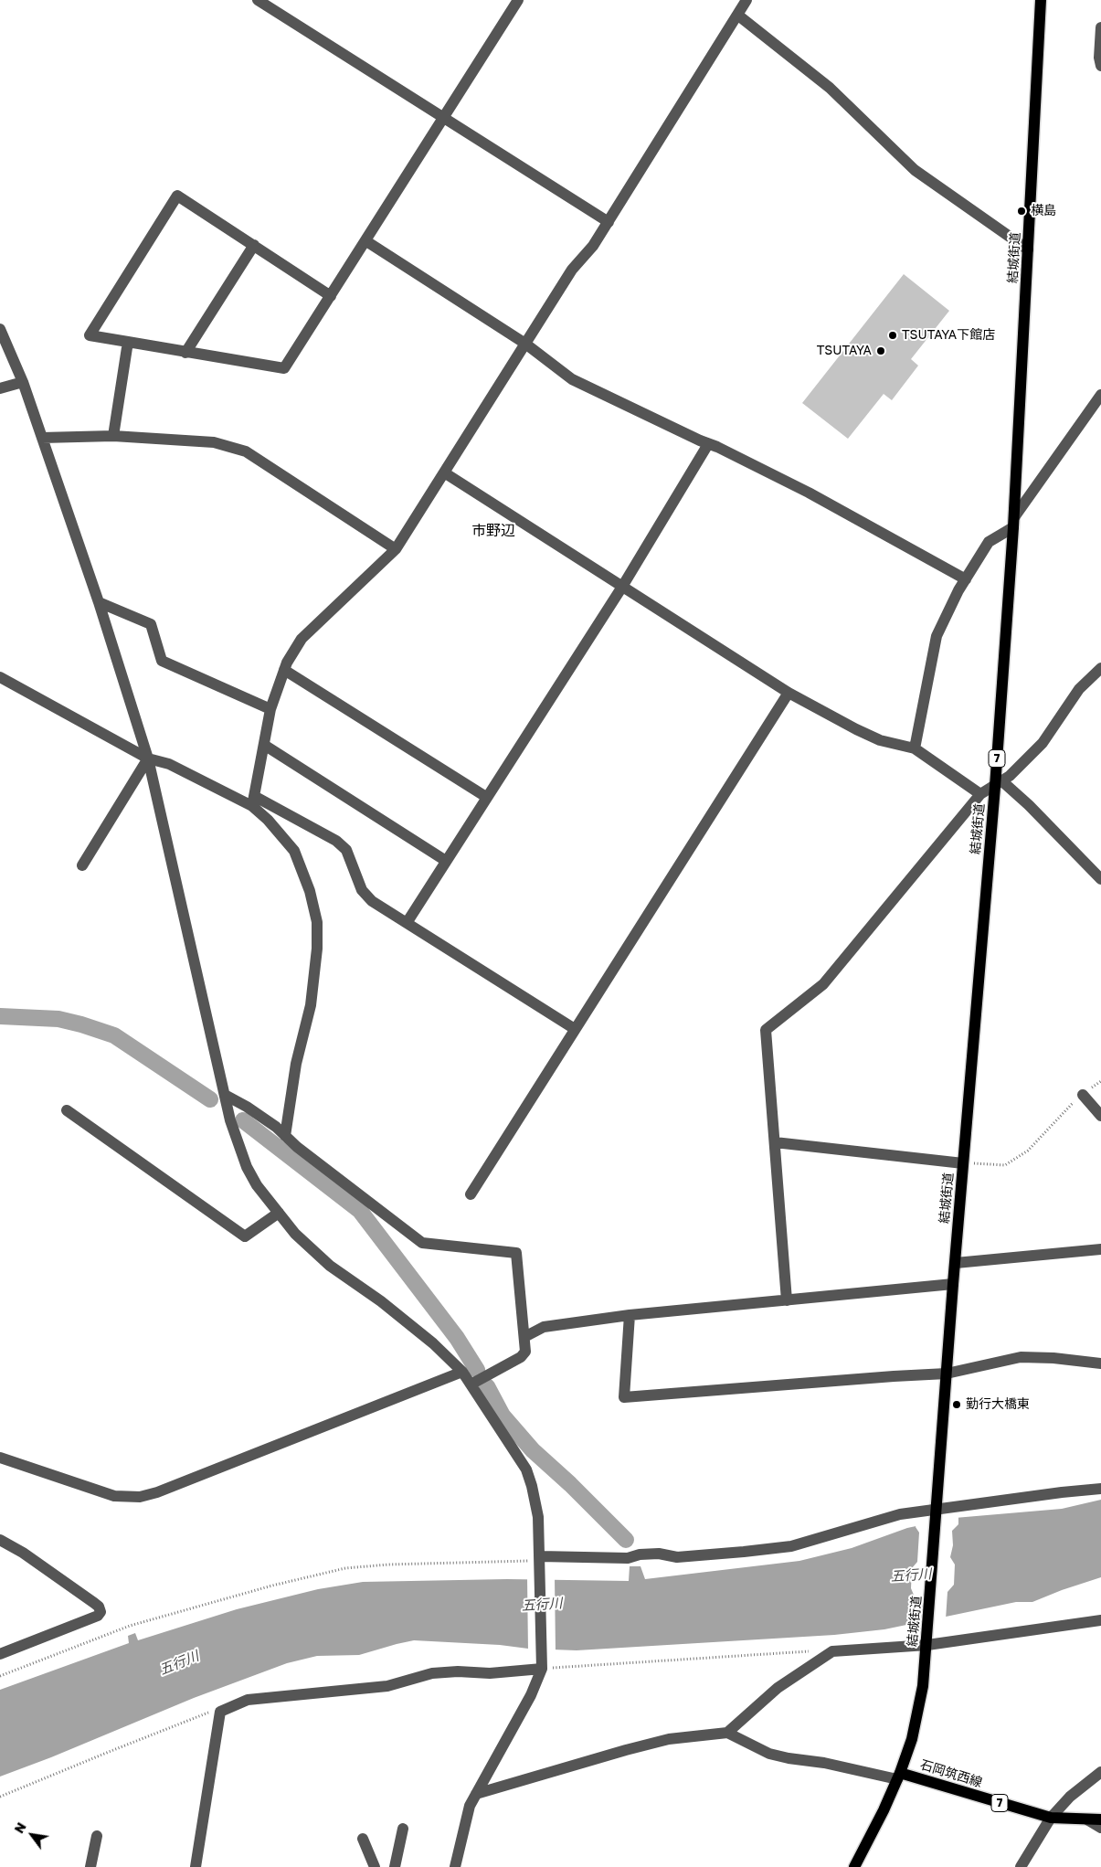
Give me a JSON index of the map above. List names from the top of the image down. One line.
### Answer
{"streets":{"main road":["結城街道","7","石岡筑西線"]},"crossings":[["結城街道","石岡筑西線"]],"districts":["市野辺"],"water":["五行川"],"places":["横島","TSUTAYA下館店","TSUTAYA","勤行大橋東"],"north":"top left"}
